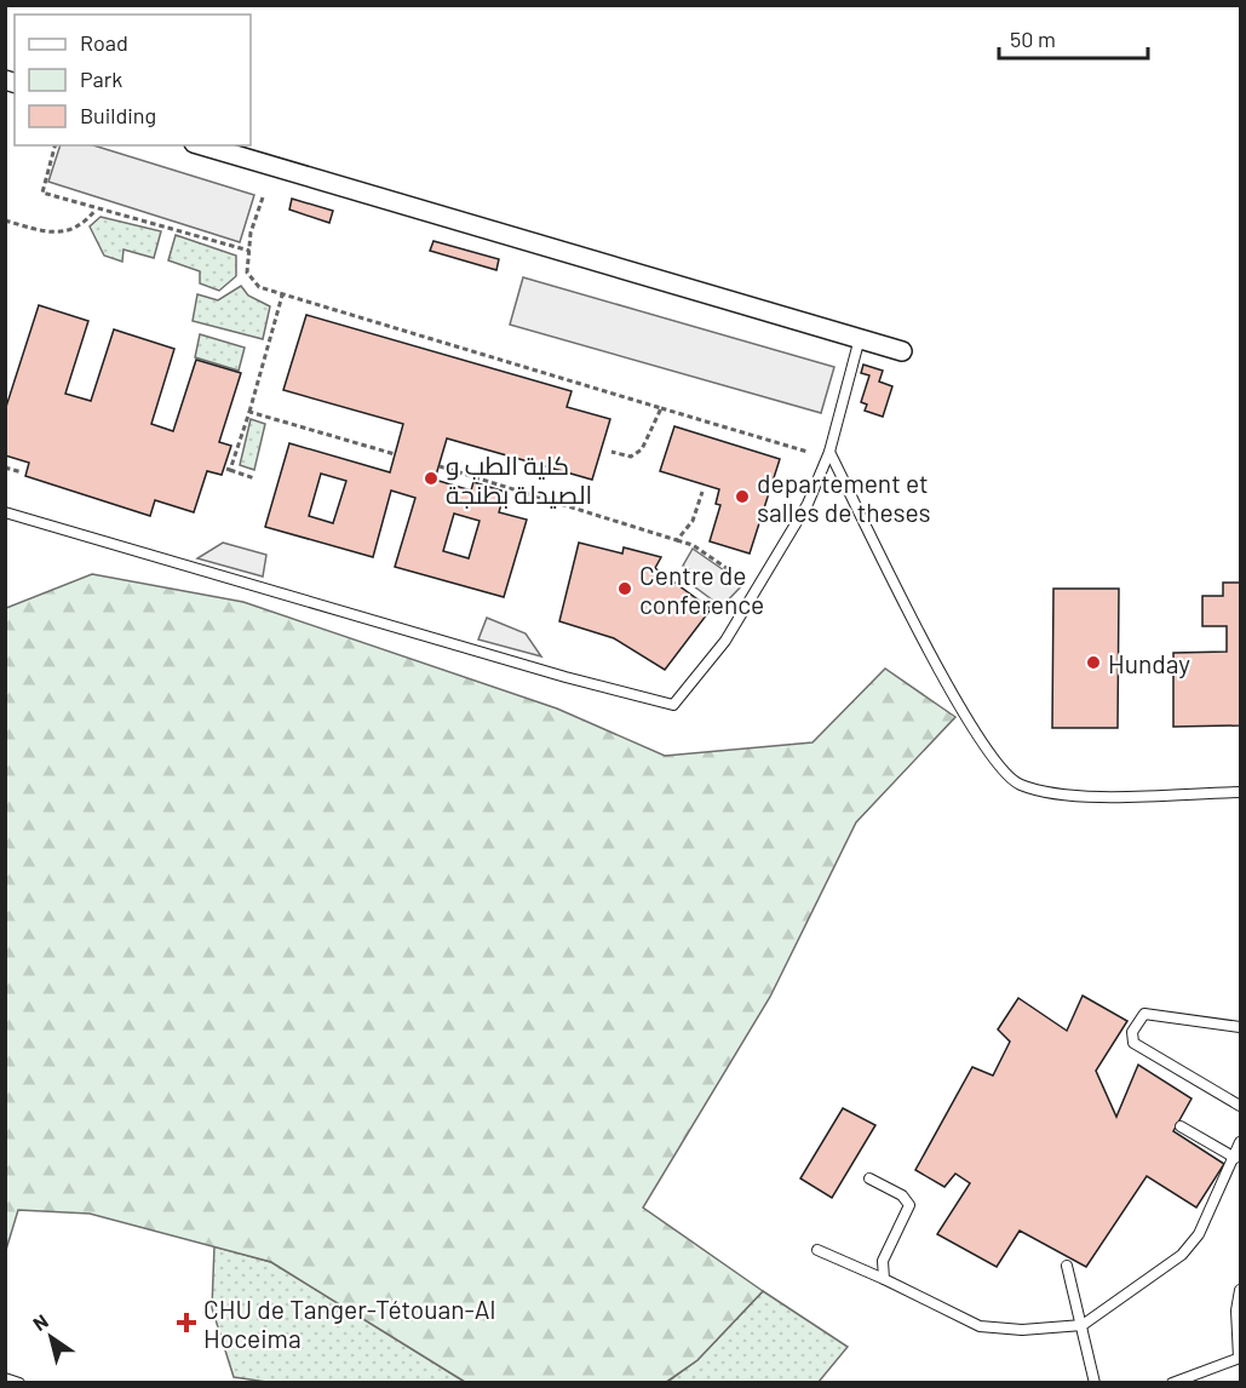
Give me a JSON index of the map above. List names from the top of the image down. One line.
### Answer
{"places":{"other":["كلية الطب و الصيدلة بطنجة","departement et salles de theses","Centre de conference","Hunday"],"health":["CHU de Tanger-Tétouan-Al Hoceima"]},"legend":["Road","Park","Building"],"scale_bar":"50 m","north":"top left"}
